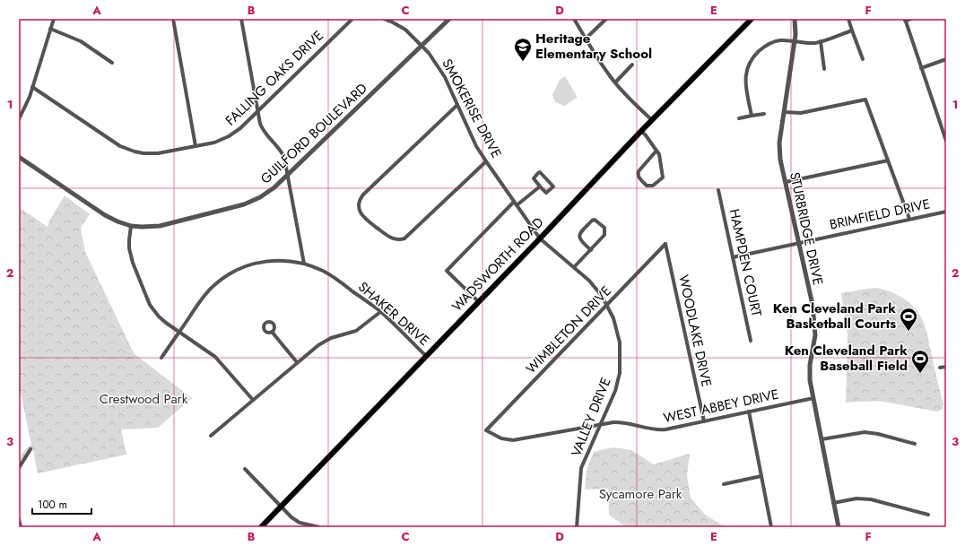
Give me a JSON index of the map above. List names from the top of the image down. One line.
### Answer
{"streets":{"highway":["WADSWORTH ROAD"],"street":["FALLING OAKS DRIVE","SMOKERISE DRIVE","GUILFORD BOULEVARD","BRIMFIELD DRIVE","STURBRIDGE DRIVE","HAMPDEN COURT","SHAKER DRIVE","WIMBLETON DRIVE","WOODLAKE DRIVE","WEST ABBEY DRIVE","VALLEY DRIVE"]},"crossings":[["SMOKERISE DRIVE","GUILFORD BOULEVARD"],["SMOKERISE DRIVE","WADSWORTH ROAD"],["SMOKERISE DRIVE","VALLEY DRIVE"],["BRIMFIELD DRIVE","STURBRIDGE DRIVE"],["BRIMFIELD DRIVE","HAMPDEN COURT"],["STURBRIDGE DRIVE","WEST ABBEY DRIVE"],["WADSWORTH ROAD","SHAKER DRIVE"],["WADSWORTH ROAD","VALLEY DRIVE"],["WIMBLETON DRIVE","WOODLAKE DRIVE"],["WIMBLETON DRIVE","WEST ABBEY DRIVE"],["WIMBLETON DRIVE","VALLEY DRIVE"],["WOODLAKE DRIVE","WEST ABBEY DRIVE"],["WEST ABBEY DRIVE","VALLEY DRIVE"]],"parks":["Crestwood Park","Sycamore Park"],"places":{"school or university":["Heritage Elementary School"],"sports":["Ken Cleveland Park Basketball Courts","Ken Cleveland Park Baseball Field"]},"scale_bar":"100 m","grid":{"columns":["A","B","C","D","E","F"],"rows":["1","2","3"]}}
